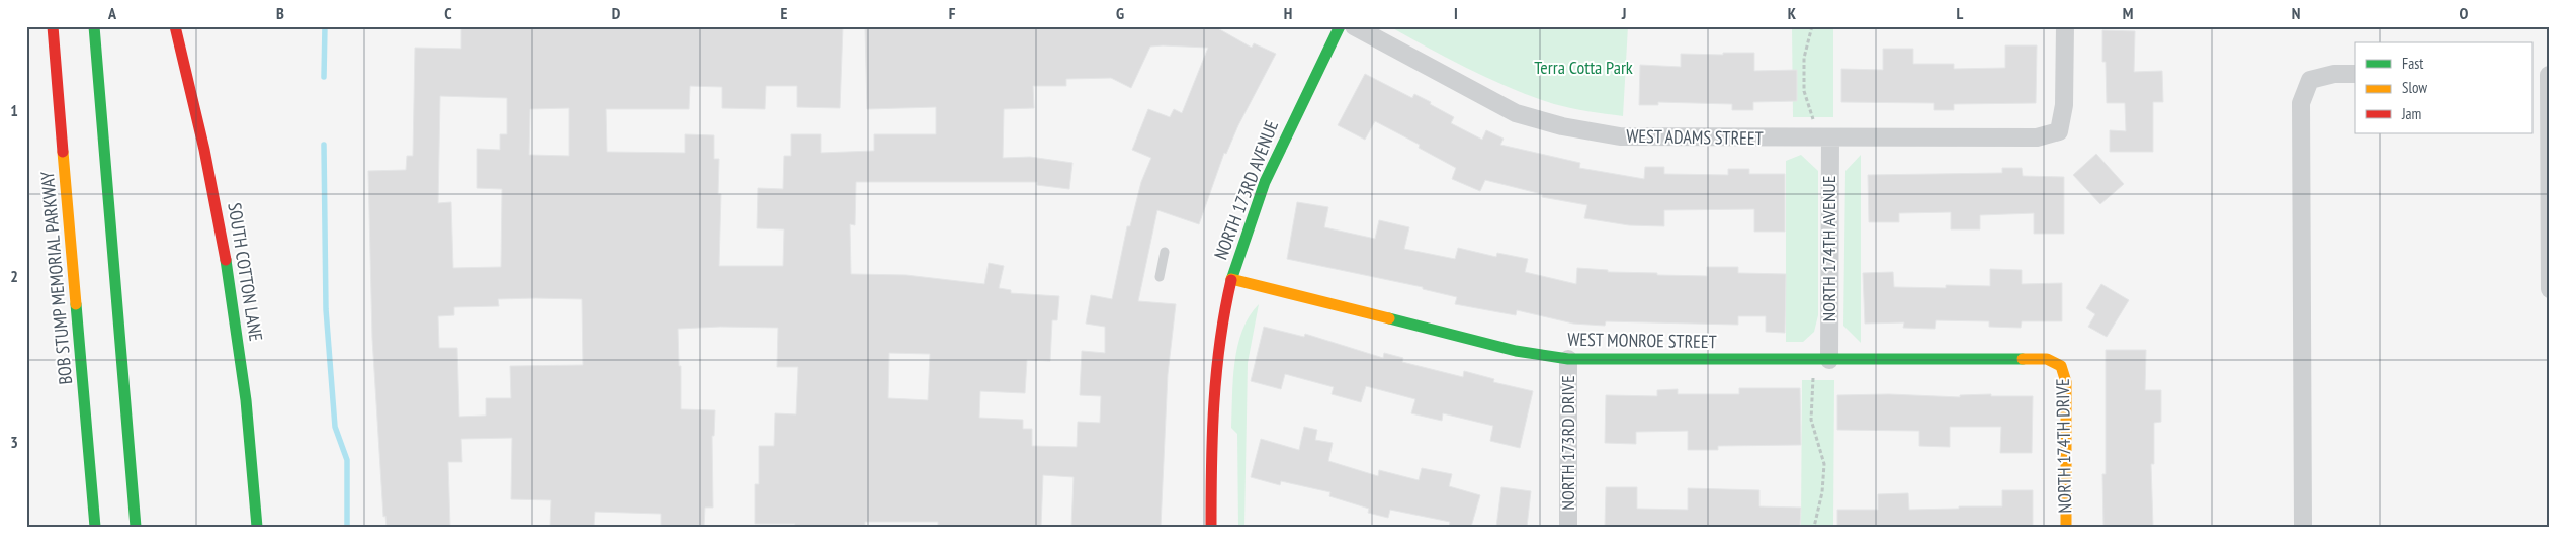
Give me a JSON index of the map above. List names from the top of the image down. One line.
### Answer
{"streets":{"main road":["NORTH 173RD AVENUE","SOUTH COTTON LANE","BOB STUMP MEMORIAL PARKWAY","WEST MONROE STREET","NORTH 174TH DRIVE"],"street":["WEST ADAMS STREET","NORTH 174TH AVENUE","NORTH 173RD DRIVE"]},"crossings":[["WEST ADAMS STREET","NORTH 174TH AVENUE"],["NORTH 173RD AVENUE","WEST MONROE STREET"],["NORTH 174TH AVENUE","WEST MONROE STREET"],["WEST MONROE STREET","NORTH 173RD DRIVE"],["WEST MONROE STREET","NORTH 174TH DRIVE"]],"parks":["Terra Cotta Park"],"legend":["Fast","Slow","Jam"],"grid":{"columns":["A","B","C","D","E","F","G","H","I","J","K","L","M","N","O"],"rows":["1","2","3"]}}
